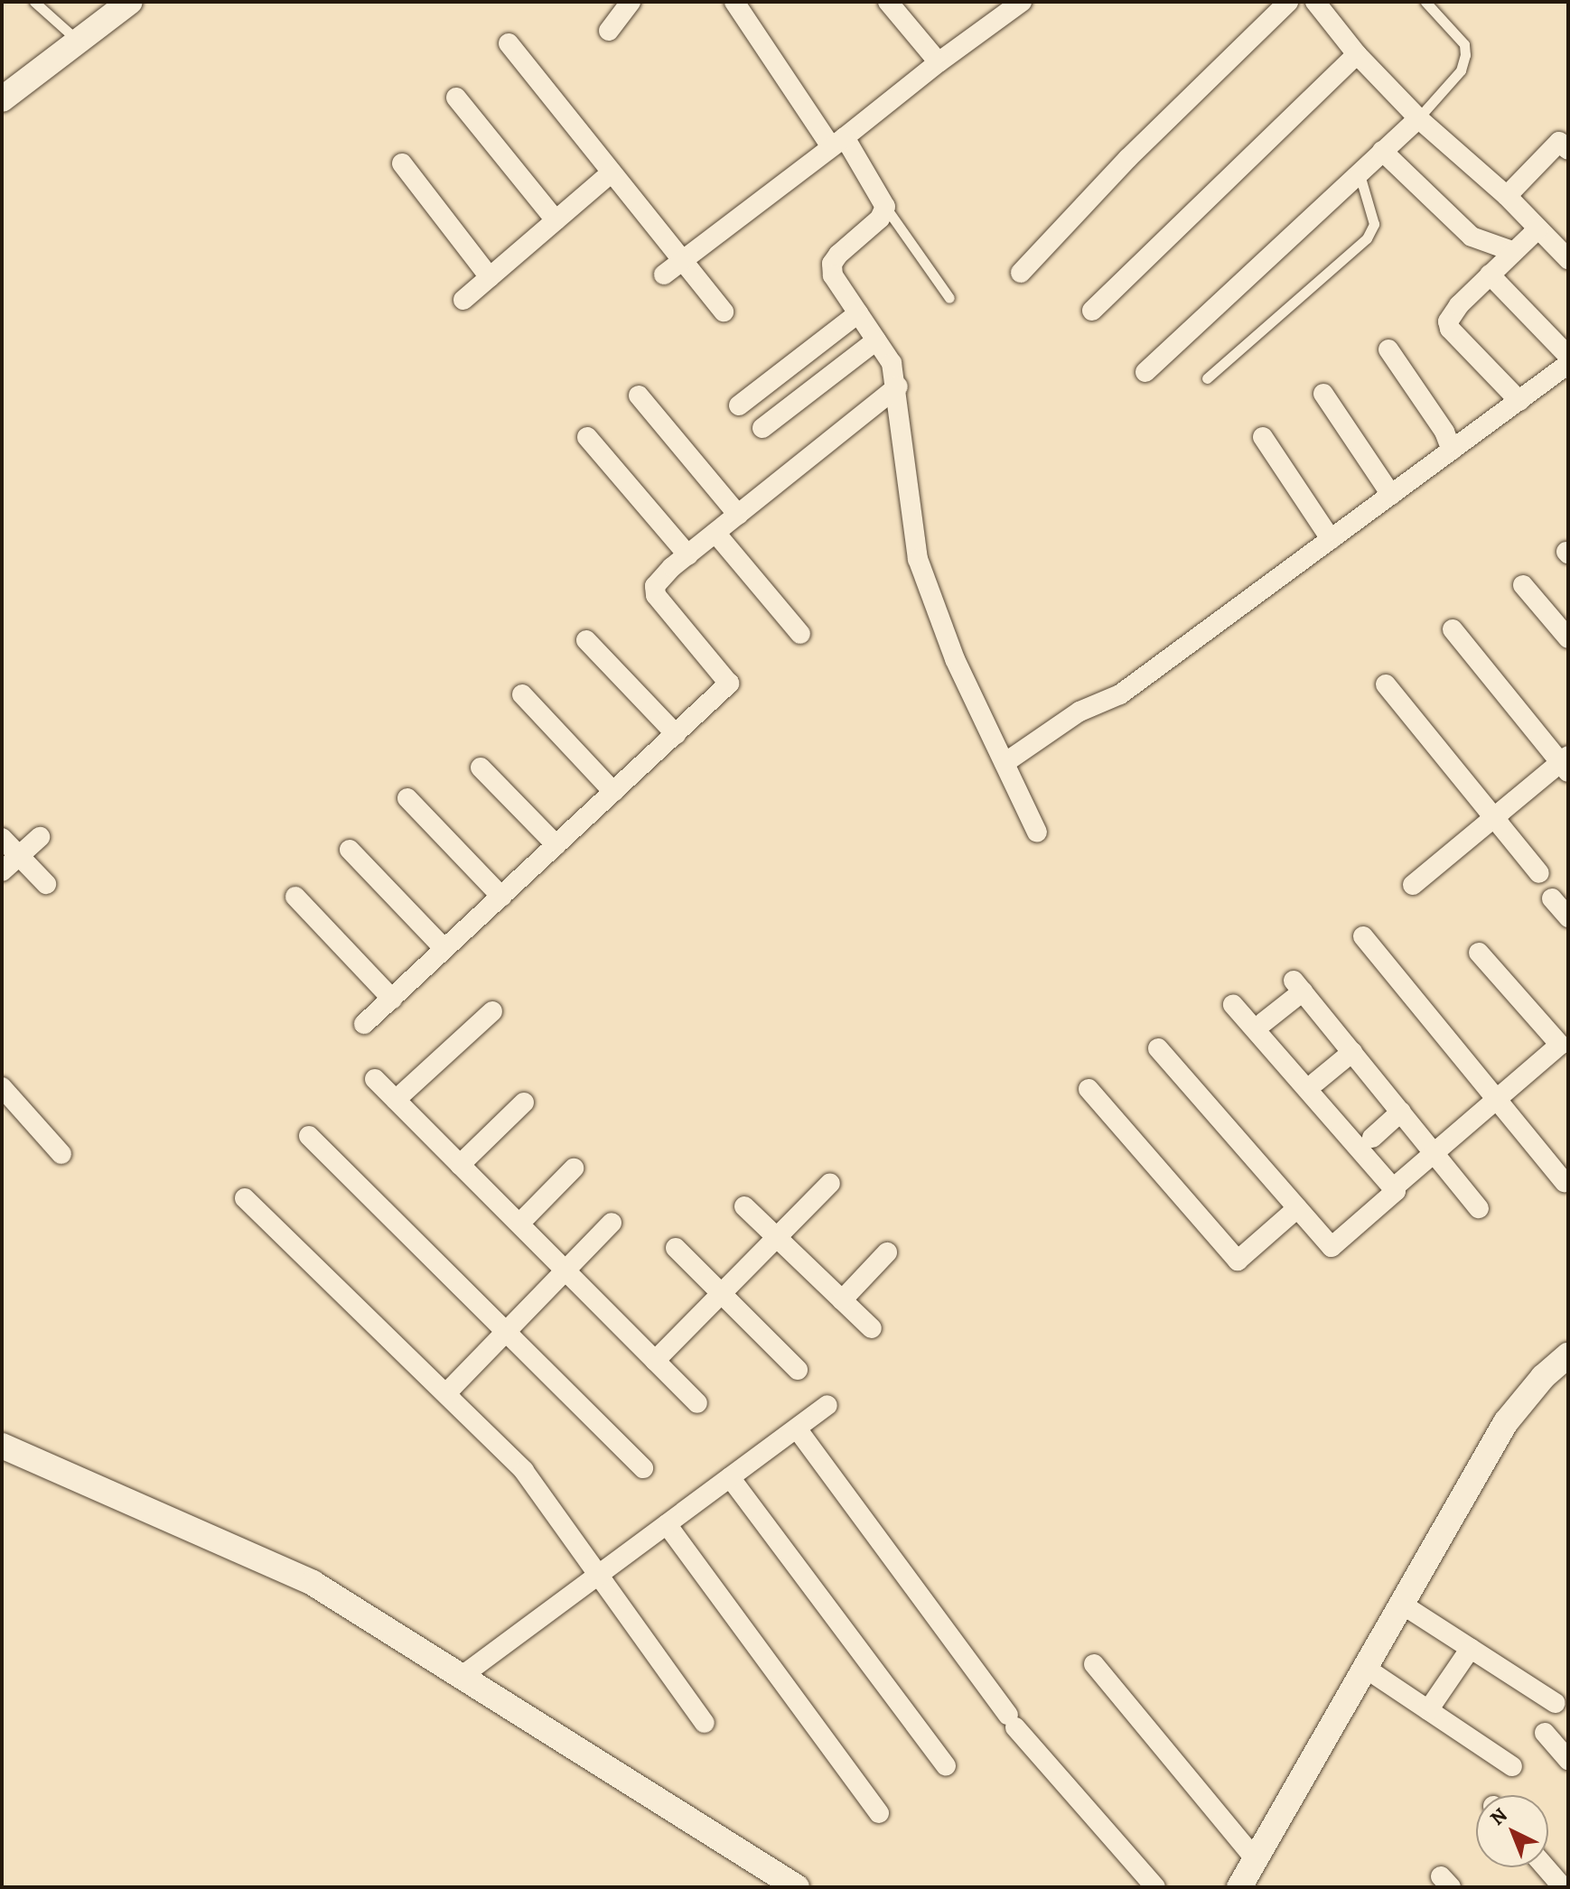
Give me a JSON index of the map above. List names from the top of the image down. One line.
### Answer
{"north":"top left"}
